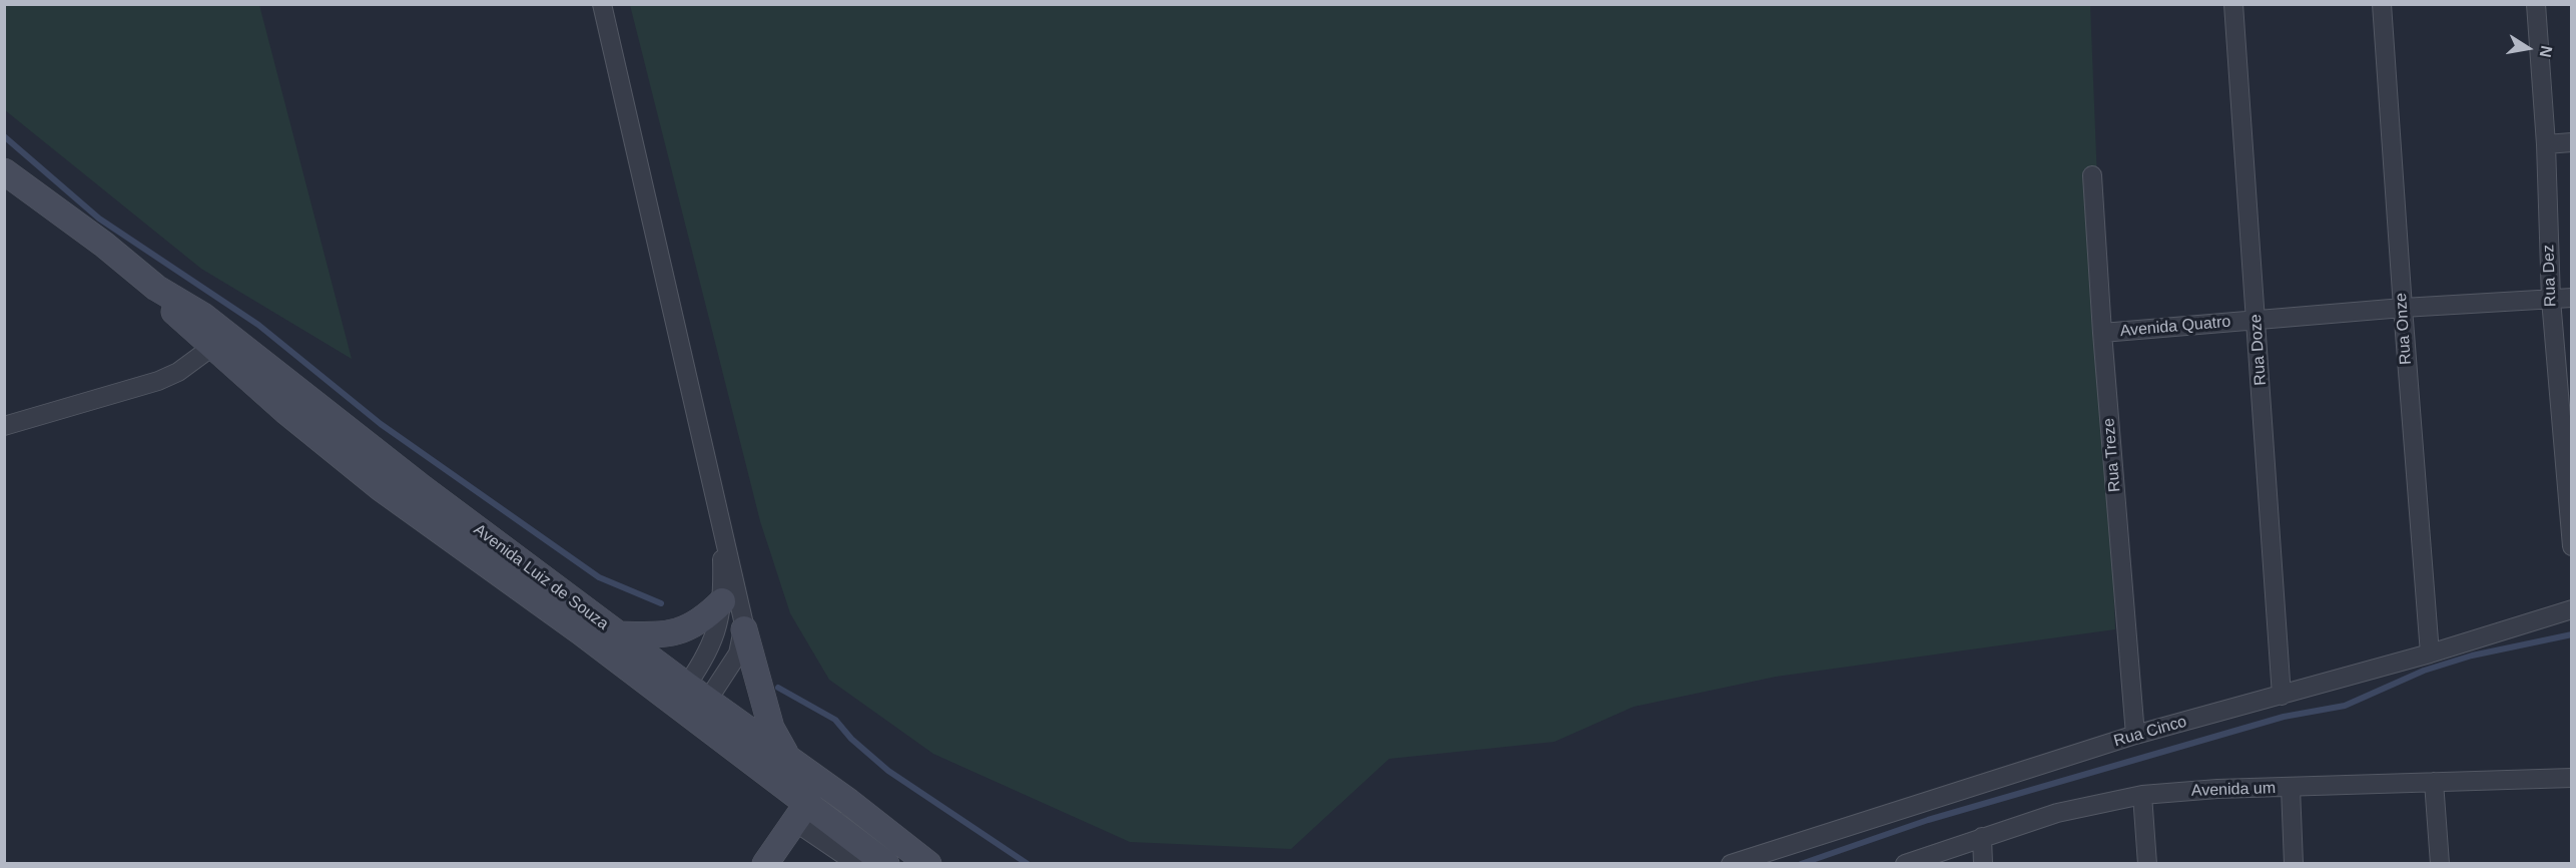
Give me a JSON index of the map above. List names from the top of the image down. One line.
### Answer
{"streets":{"main road":["Avenida Luiz de Souza"],"street":["Rua Dez","Avenida Quatro","Rua Onze","Rua Doze","Rua Treze","Rua Cinco","Avenida um"]},"crossings":[["Rua Dez","Avenida Quatro"],["Avenida Quatro","Rua Onze"],["Avenida Quatro","Rua Doze"],["Avenida Quatro","Rua Treze"],["Rua Onze","Rua Cinco"],["Rua Doze","Rua Cinco"],["Rua Treze","Rua Cinco"]],"north":"right"}
